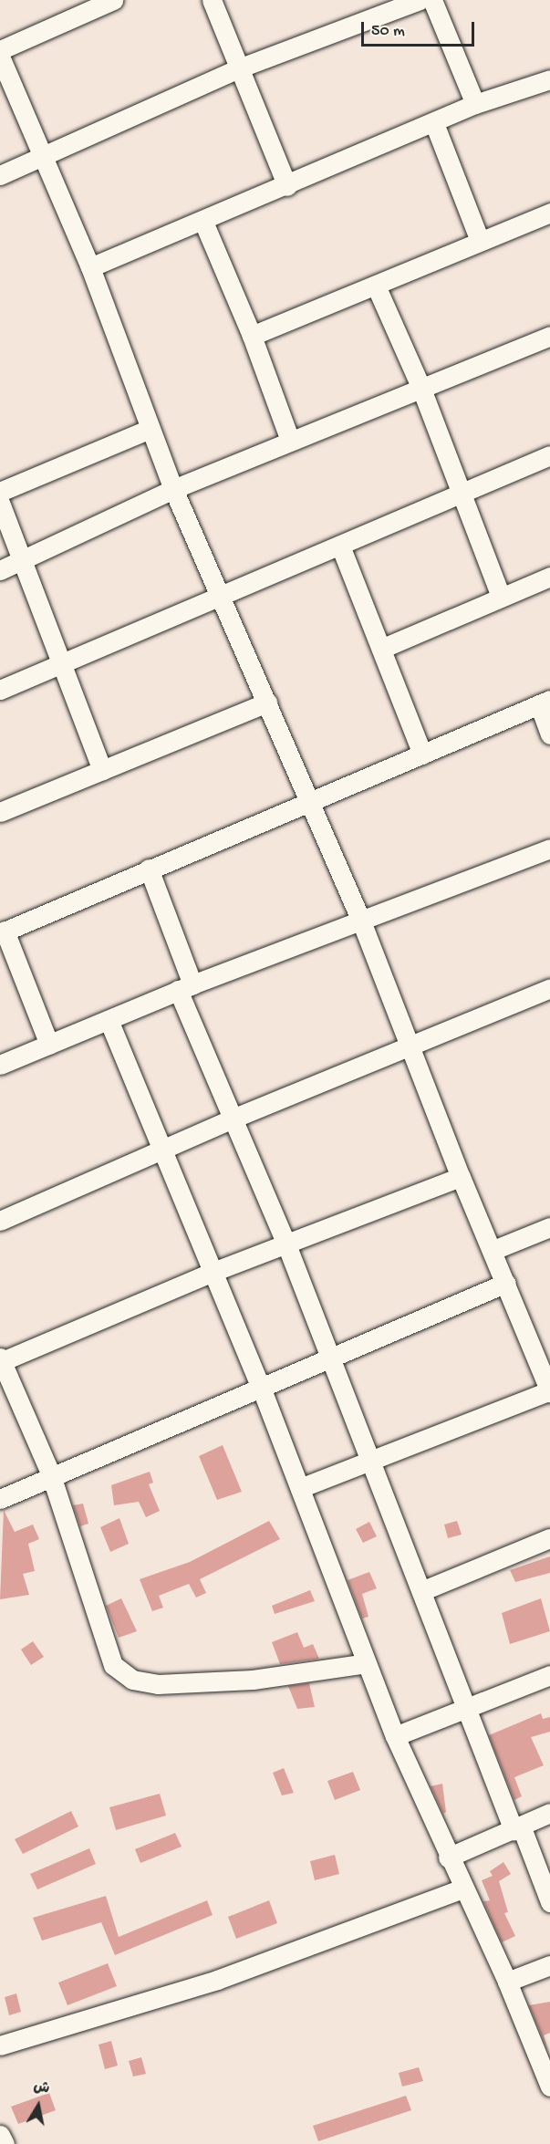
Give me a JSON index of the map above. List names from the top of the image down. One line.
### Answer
{"scale_bar":"50 m","north":"top"}
